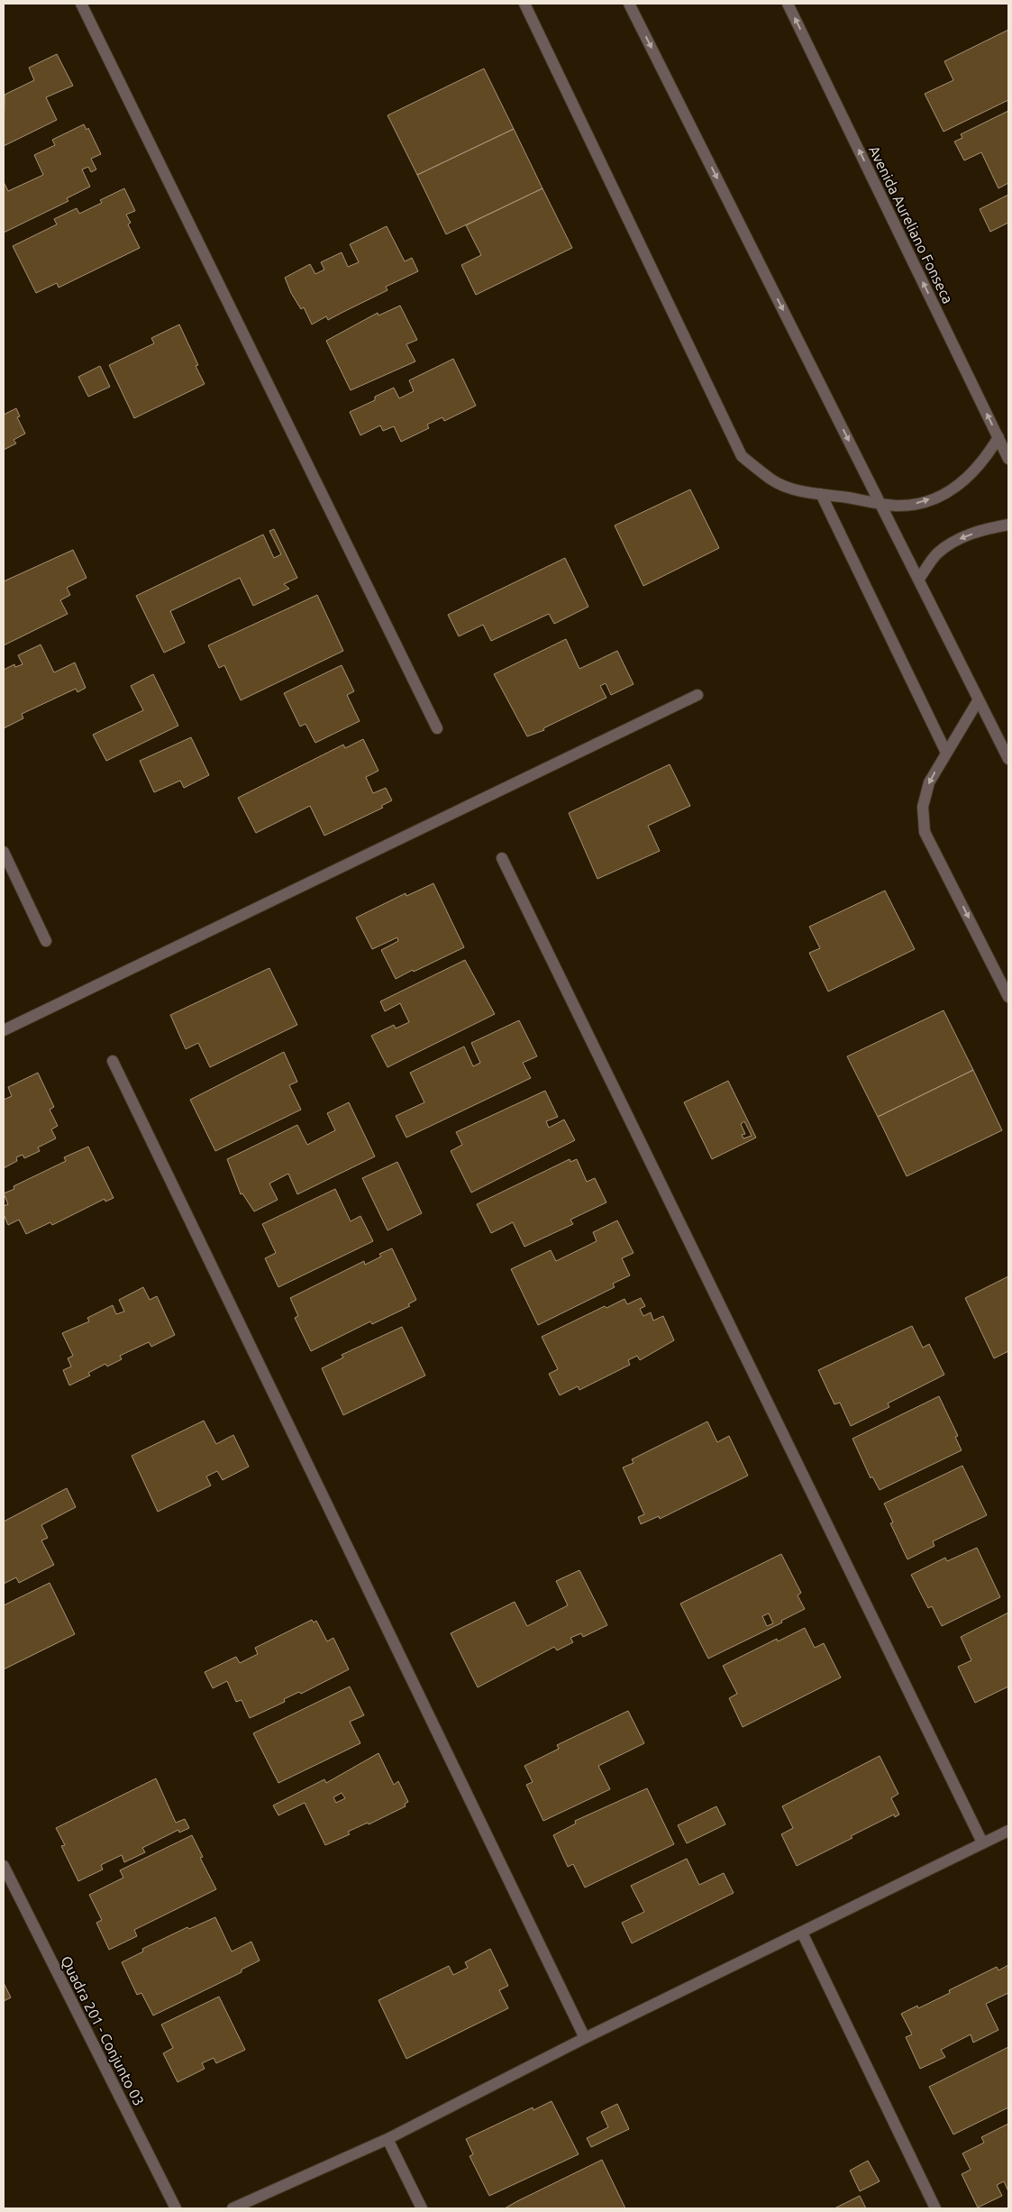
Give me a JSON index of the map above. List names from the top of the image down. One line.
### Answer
{"streets":{"street":["Avenida Aureliano Fonseca","Quadra 201 - Conjunto 03"]},"one_way":["Avenida Aureliano Fonseca"]}
